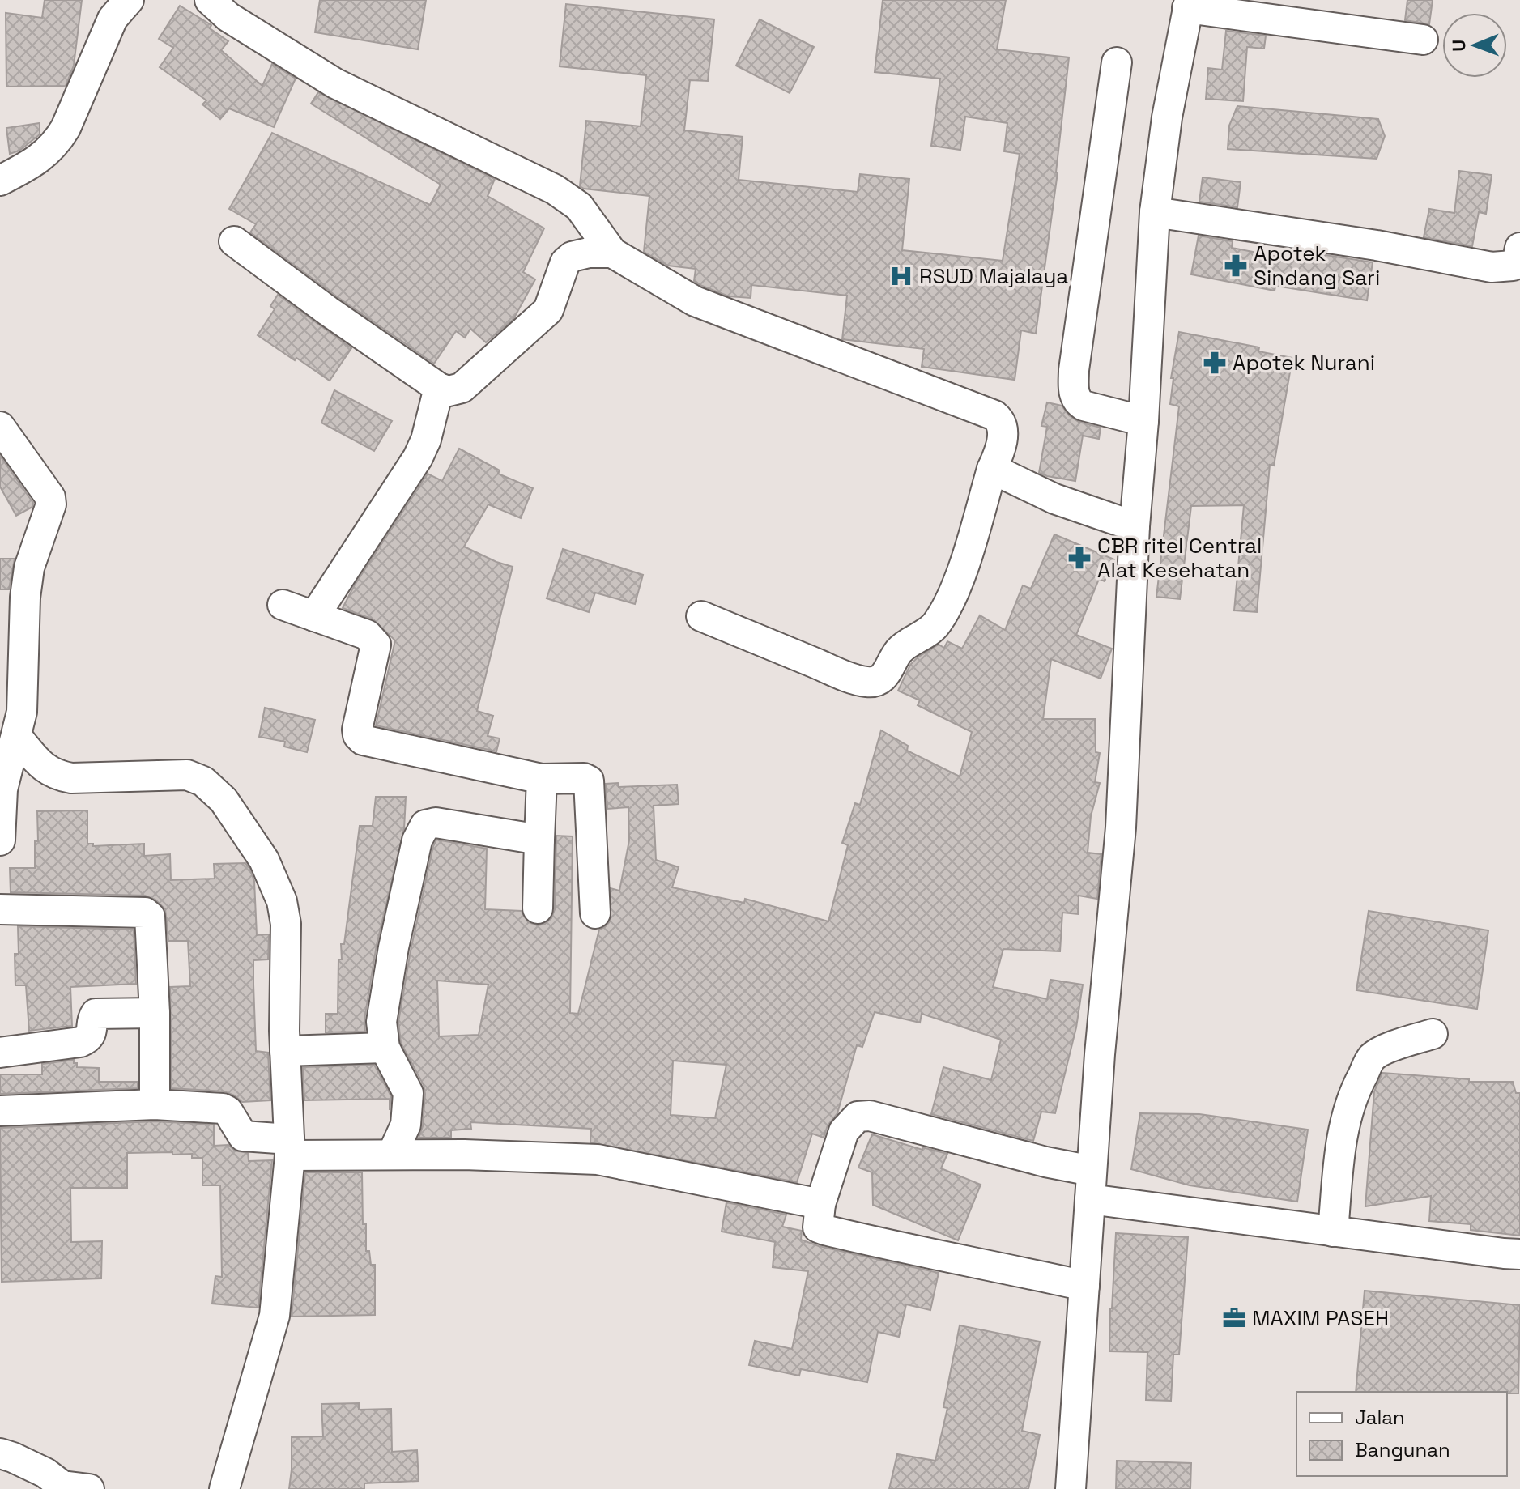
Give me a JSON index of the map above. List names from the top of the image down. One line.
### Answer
{"places":{"pharmacy":["Apotek Sindang Sari","Apotek Nurani","CBR ritel Central Alat Kesehatan"],"hospital":["RSUD Majalaya"],"office":["MAXIM PASEH"]},"legend":["Jalan","Bangunan"],"north":"left"}
